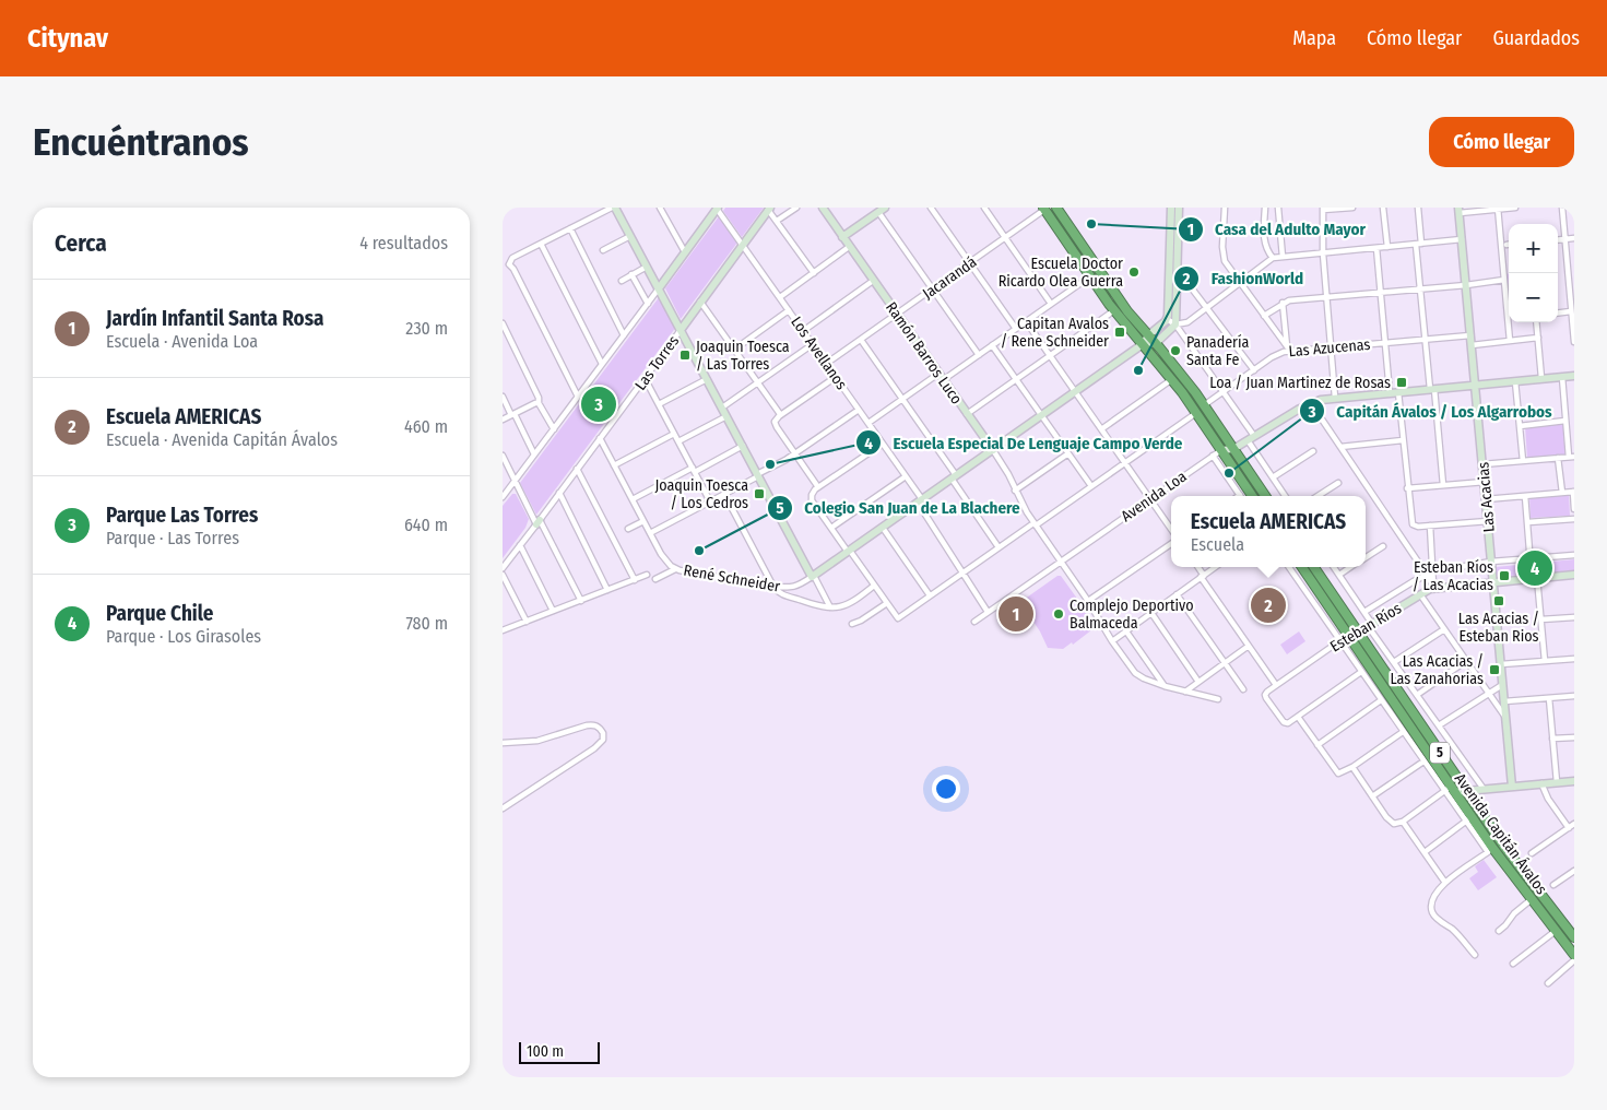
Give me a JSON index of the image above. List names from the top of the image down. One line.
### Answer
{"streets":{"highway":["5","Avenida Capitán Ávalos"],"street":["Jacarandá","Las Azucenas","Los Avellanos","Ramón Barros Luco","Las Torres","Avenida Loa","Las Acacias","René Schneider","Esteban Ríos"]},"crossings":[["Jacarandá","Los Avellanos"],["Jacarandá","Ramón Barros Luco"],["Las Azucenas","Las Acacias"],["Los Avellanos","Las Torres"],["Los Avellanos","Avenida Loa"],["Los Avellanos","René Schneider"],["Ramón Barros Luco","Avenida Loa"],["Ramón Barros Luco","René Schneider"],["Avenida Loa","Las Acacias"],["Las Acacias","Esteban Ríos"],["Esteban Ríos","Avenida Capitán Ávalos"]],"places":{"other":["Casa del Adulto Mayor","Escuela Doctor Ricardo Olea Guerra","Panadería Santa Fe","FashionWorld","Escuela Especial De Lenguaje Campo Verde","Capitán Ávalos / Los Algarrobos","Colegio San Juan de La Blachere","Complejo Deportivo Balmaceda"],"transit":["Capitan Avalos / Rene Schneider","Joaquin Toesca / Las Torres","Loa / Juan Martinez de Rosas","Joaquin Toesca / Los Cedros","Esteban Ríos / Las Acacias","Las Acacias / Esteban Rios","Las Acacias / Las Zanahorias"]},"scale_bar":"100 m","page":{"header":"Citynav","nav":["Mapa","Cómo llegar","Guardados"],"buttons":"Cómo llegar","title":"Encuéntranos","heading":["Cerca","4 resultados"],"map_buttons":["+","−"],"list":[{"mark":"1","name":"Jardín Infantil Santa Rosa","note":"Escuela · Avenida Loa","value":"230 m"},{"mark":"2","name":"Escuela AMERICAS","note":"Escuela · Avenida Capitán Ávalos","value":"460 m"},{"mark":"3","name":"Parque Las Torres","note":"Parque · Las Torres","value":"640 m"},{"mark":"4","name":"Parque Chile","note":"Parque · Los Girasoles","value":"780 m"}],"pins":["3","4","2","1"],"popup":["Escuela AMERICAS","Escuela"],"scale":"100 m"}}
